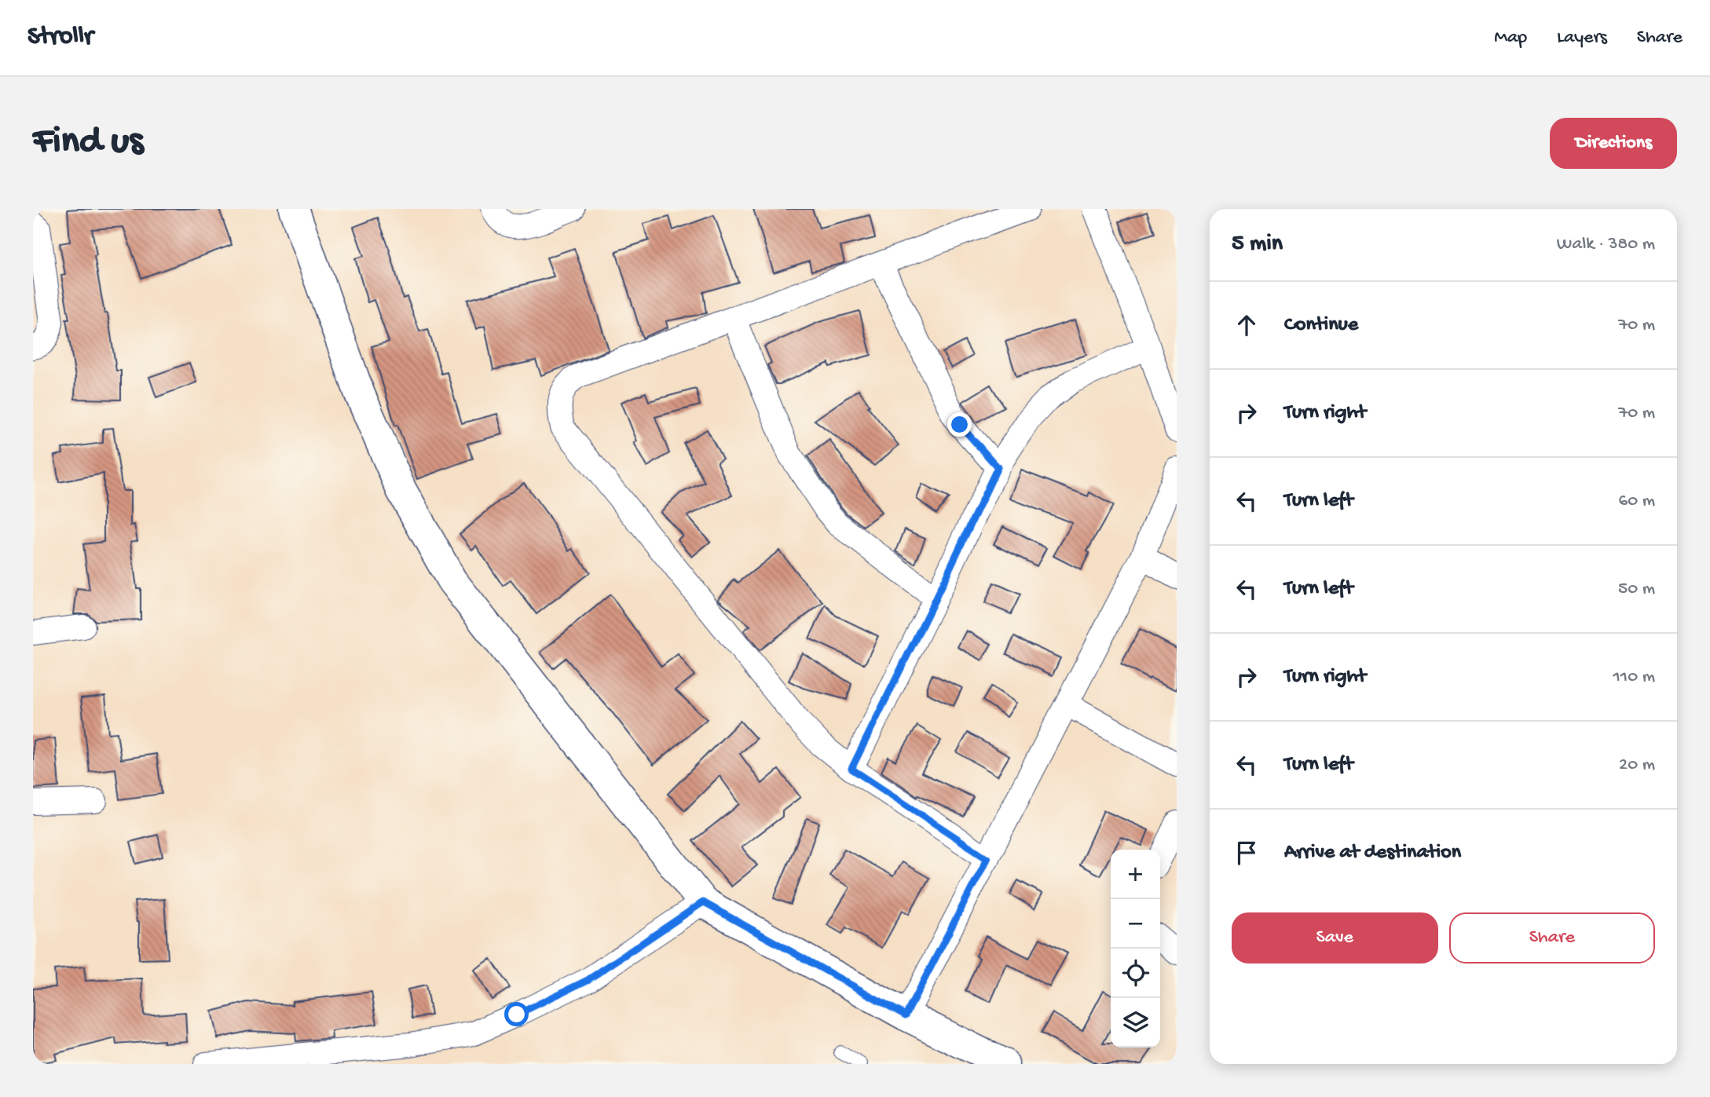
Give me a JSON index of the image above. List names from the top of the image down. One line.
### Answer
{"page":{"header":"Strollr","nav":["Map","Layers","Share"],"buttons":["Directions",["Save","Share"]],"title":"Find us","heading":["5 min","Walk · 380 m"],"list":[["Continue","70 m"],["Turn right","70 m"],["Turn left","60 m"],["Turn left","50 m"],["Turn right","110 m"],["Turn left","20 m"],"Arrive at destination"],"map_buttons":["+","−"]}}
